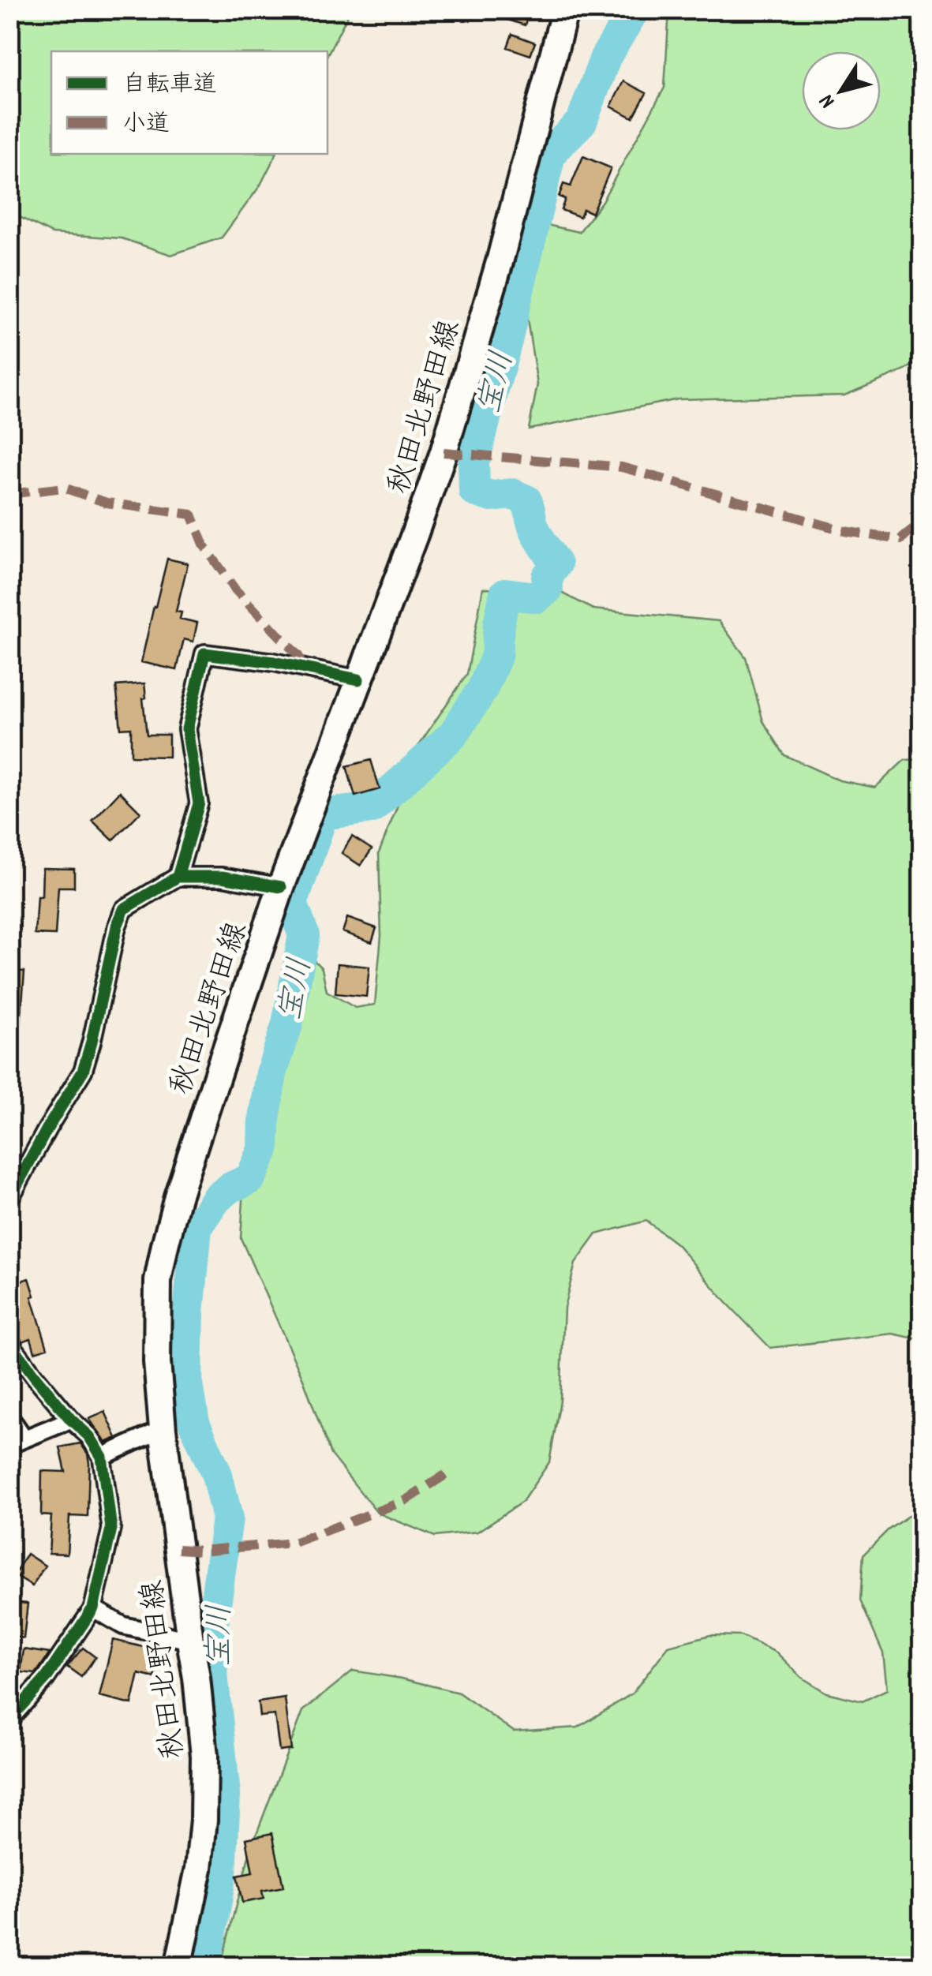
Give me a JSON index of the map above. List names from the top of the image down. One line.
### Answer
{"streets":{"main road":["秋田北野田線"]},"water":["宝川"],"legend":["自転車道","小道"],"north":"bottom left"}
